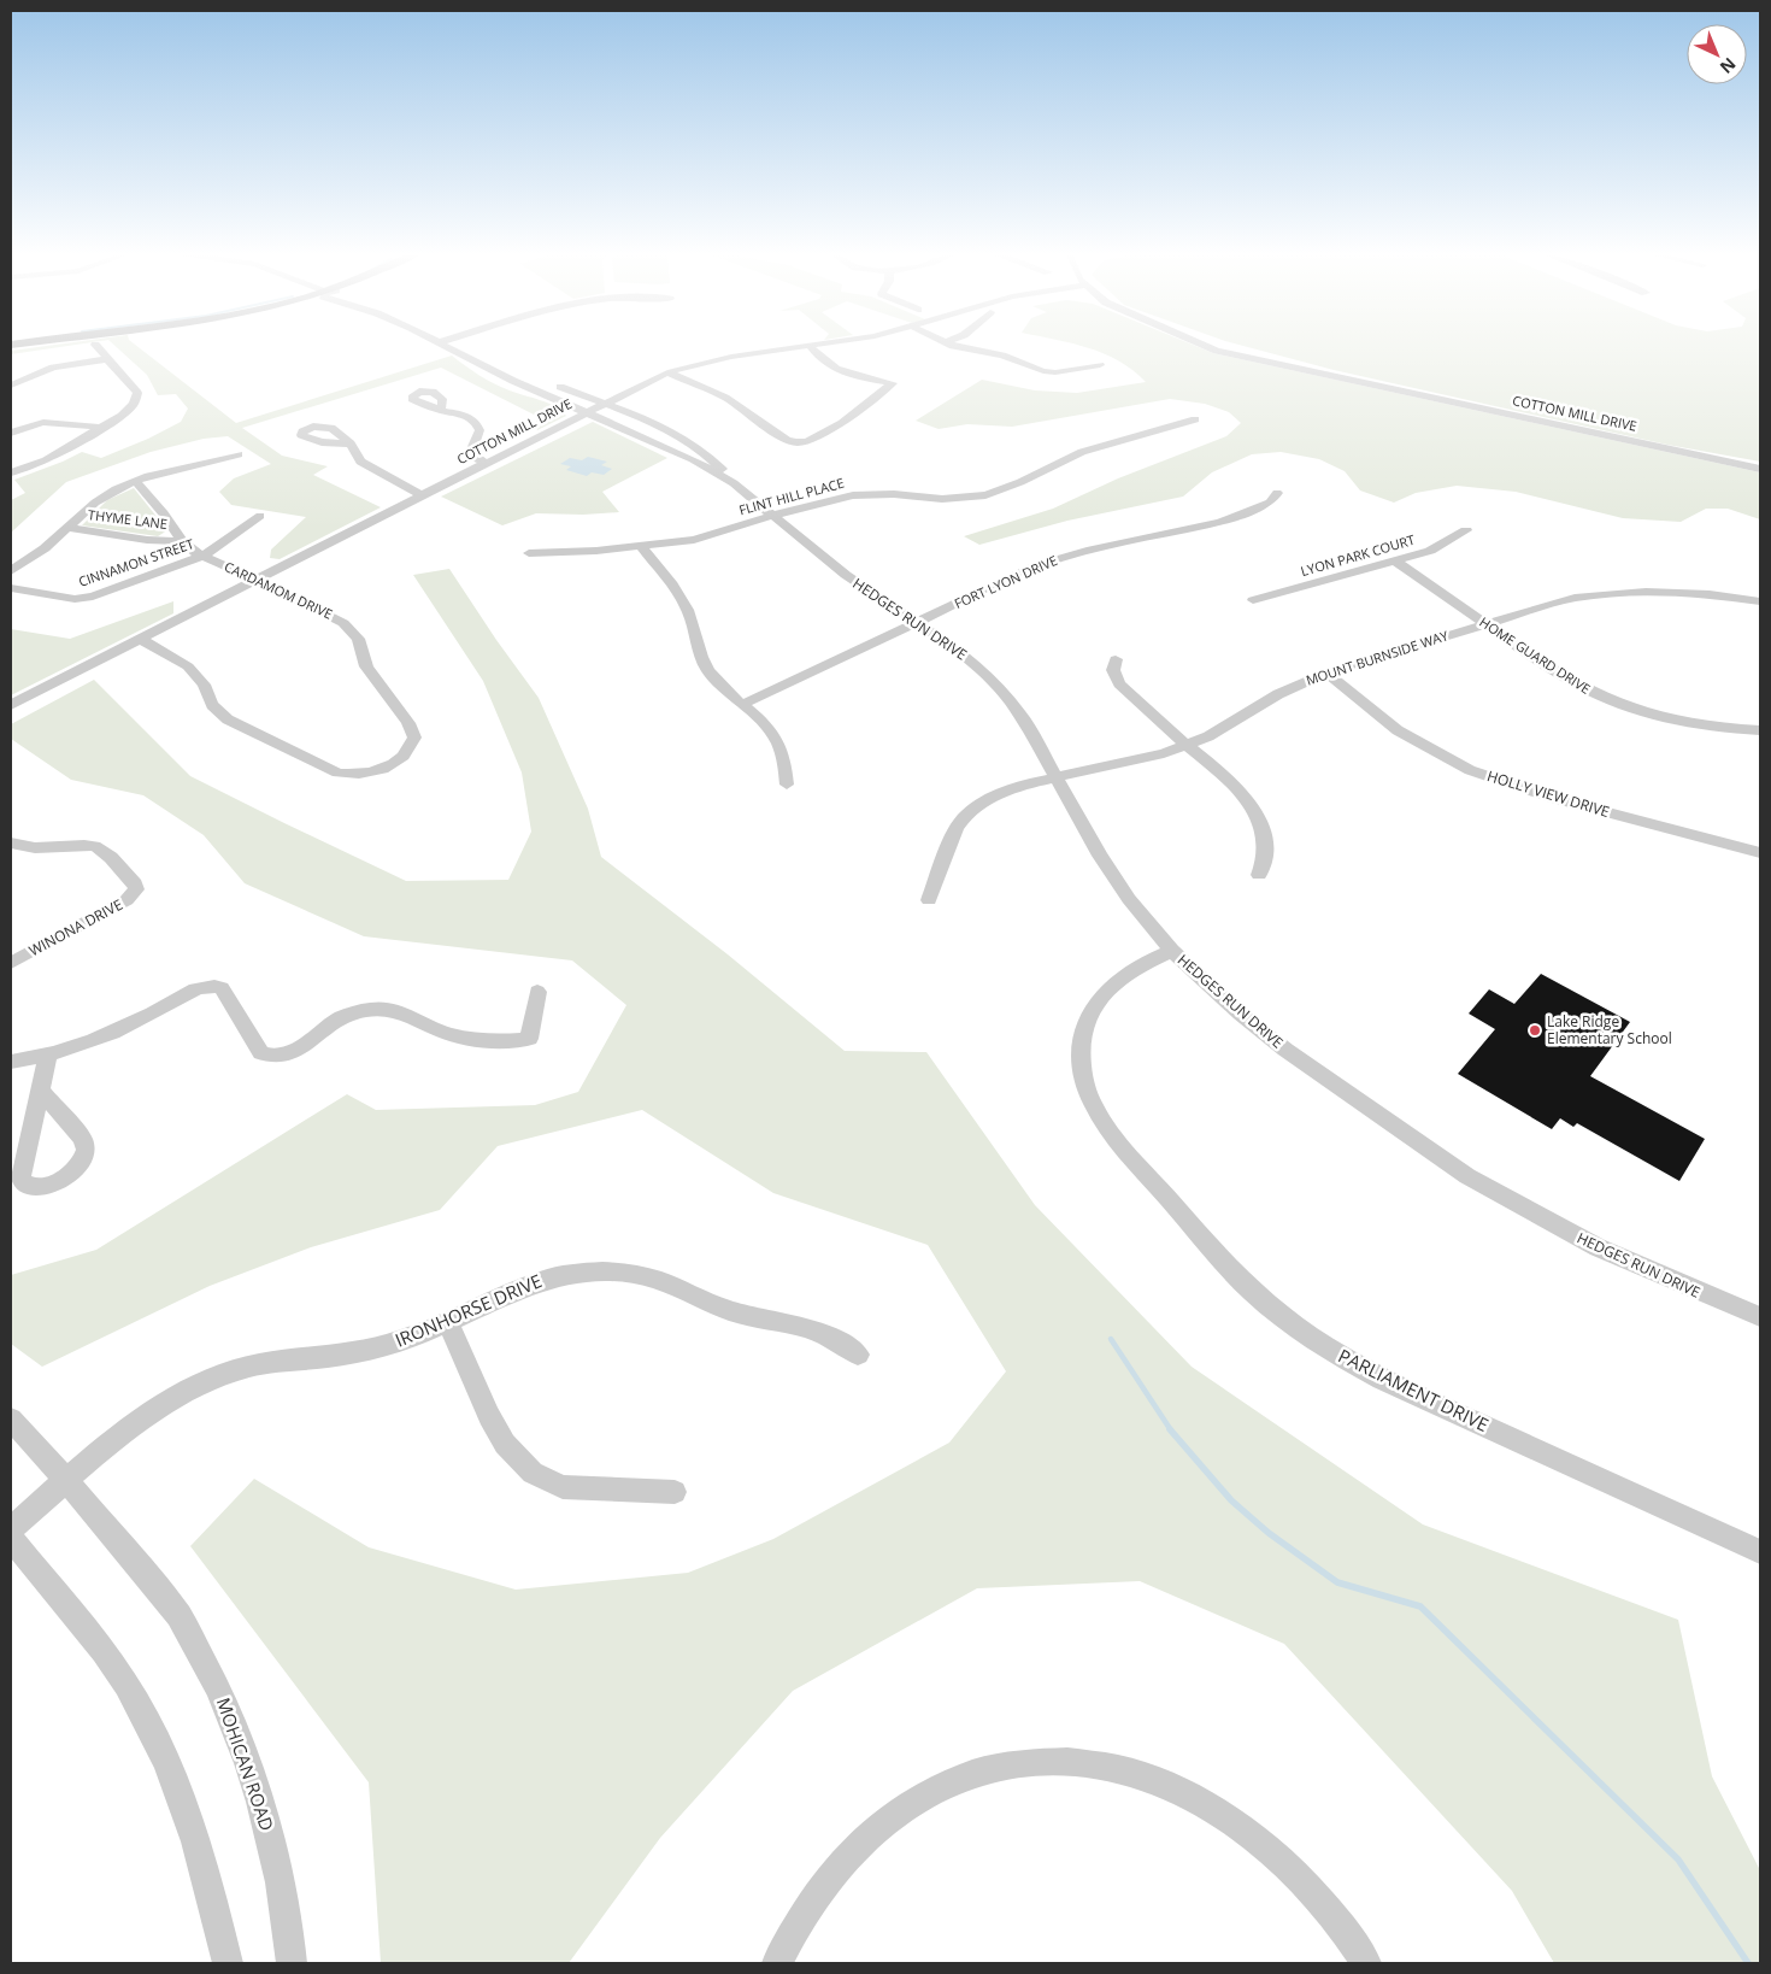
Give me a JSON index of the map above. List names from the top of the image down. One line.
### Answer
{"streets":{"street":["COTTON MILL DRIVE","FLINT HILL PLACE","THYME LANE","LYON PARK COURT","CINNAMON STREET","FORT LYON DRIVE","CARDAMOM DRIVE","HEDGES RUN DRIVE","HOME GUARD DRIVE","MOUNT BURNSIDE WAY","HOLLY VIEW DRIVE","WINONA DRIVE","IRONHORSE DRIVE","PARLIAMENT DRIVE","MOHICAN ROAD"]},"crossings":[["COTTON MILL DRIVE","CARDAMOM DRIVE"],["COTTON MILL DRIVE","HEDGES RUN DRIVE"],["FLINT HILL PLACE","HEDGES RUN DRIVE"],["THYME LANE","CARDAMOM DRIVE"],["LYON PARK COURT","HOME GUARD DRIVE"],["CINNAMON STREET","CARDAMOM DRIVE"],["FORT LYON DRIVE","HEDGES RUN DRIVE"],["HEDGES RUN DRIVE","MOUNT BURNSIDE WAY"],["HEDGES RUN DRIVE","PARLIAMENT DRIVE"],["HOME GUARD DRIVE","MOUNT BURNSIDE WAY"],["MOUNT BURNSIDE WAY","HOLLY VIEW DRIVE"],["IRONHORSE DRIVE","MOHICAN ROAD"]],"places":["Lake Ridge Elementary School"],"north":"bottom right"}
